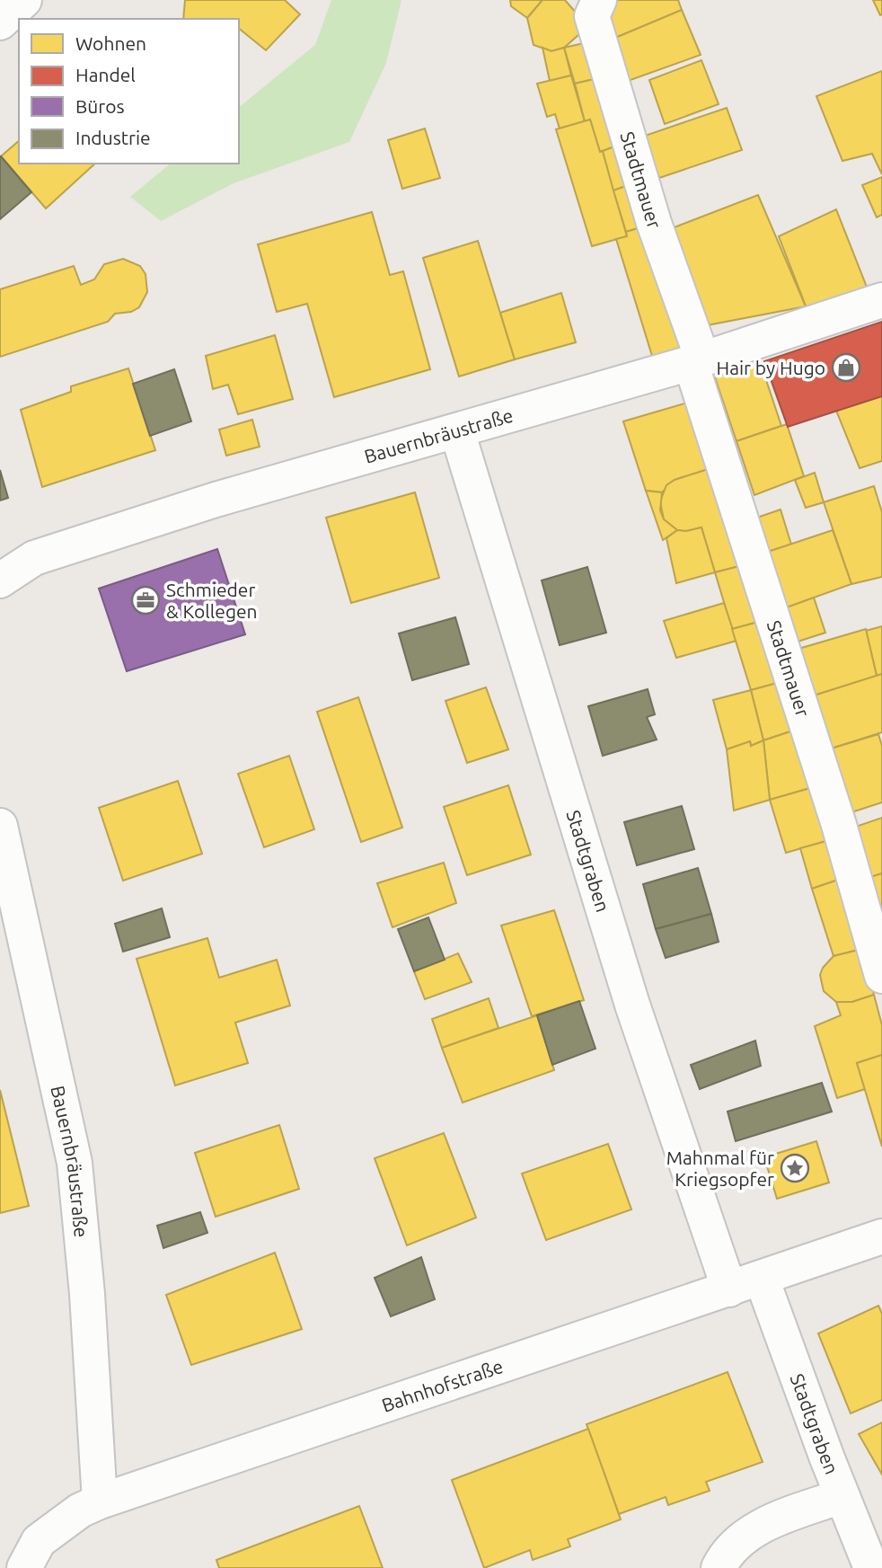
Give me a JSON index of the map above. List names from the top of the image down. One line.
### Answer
{"streets":{"street":["Stadtmauer","Bauernbräustraße","Stadtgraben","Bahnhofstraße"]},"crossings":[["Stadtmauer","Bauernbräustraße"],["Bauernbräustraße","Stadtgraben"],["Bauernbräustraße","Bahnhofstraße"],["Stadtgraben","Bahnhofstraße"]],"places":{"shop":["Hair by Hugo"],"office":["Schmieder & Kollegen"],"place":["Mahnmal für Kriegsopfer"]},"legend":["Wohnen","Handel","Büros","Industrie"]}
